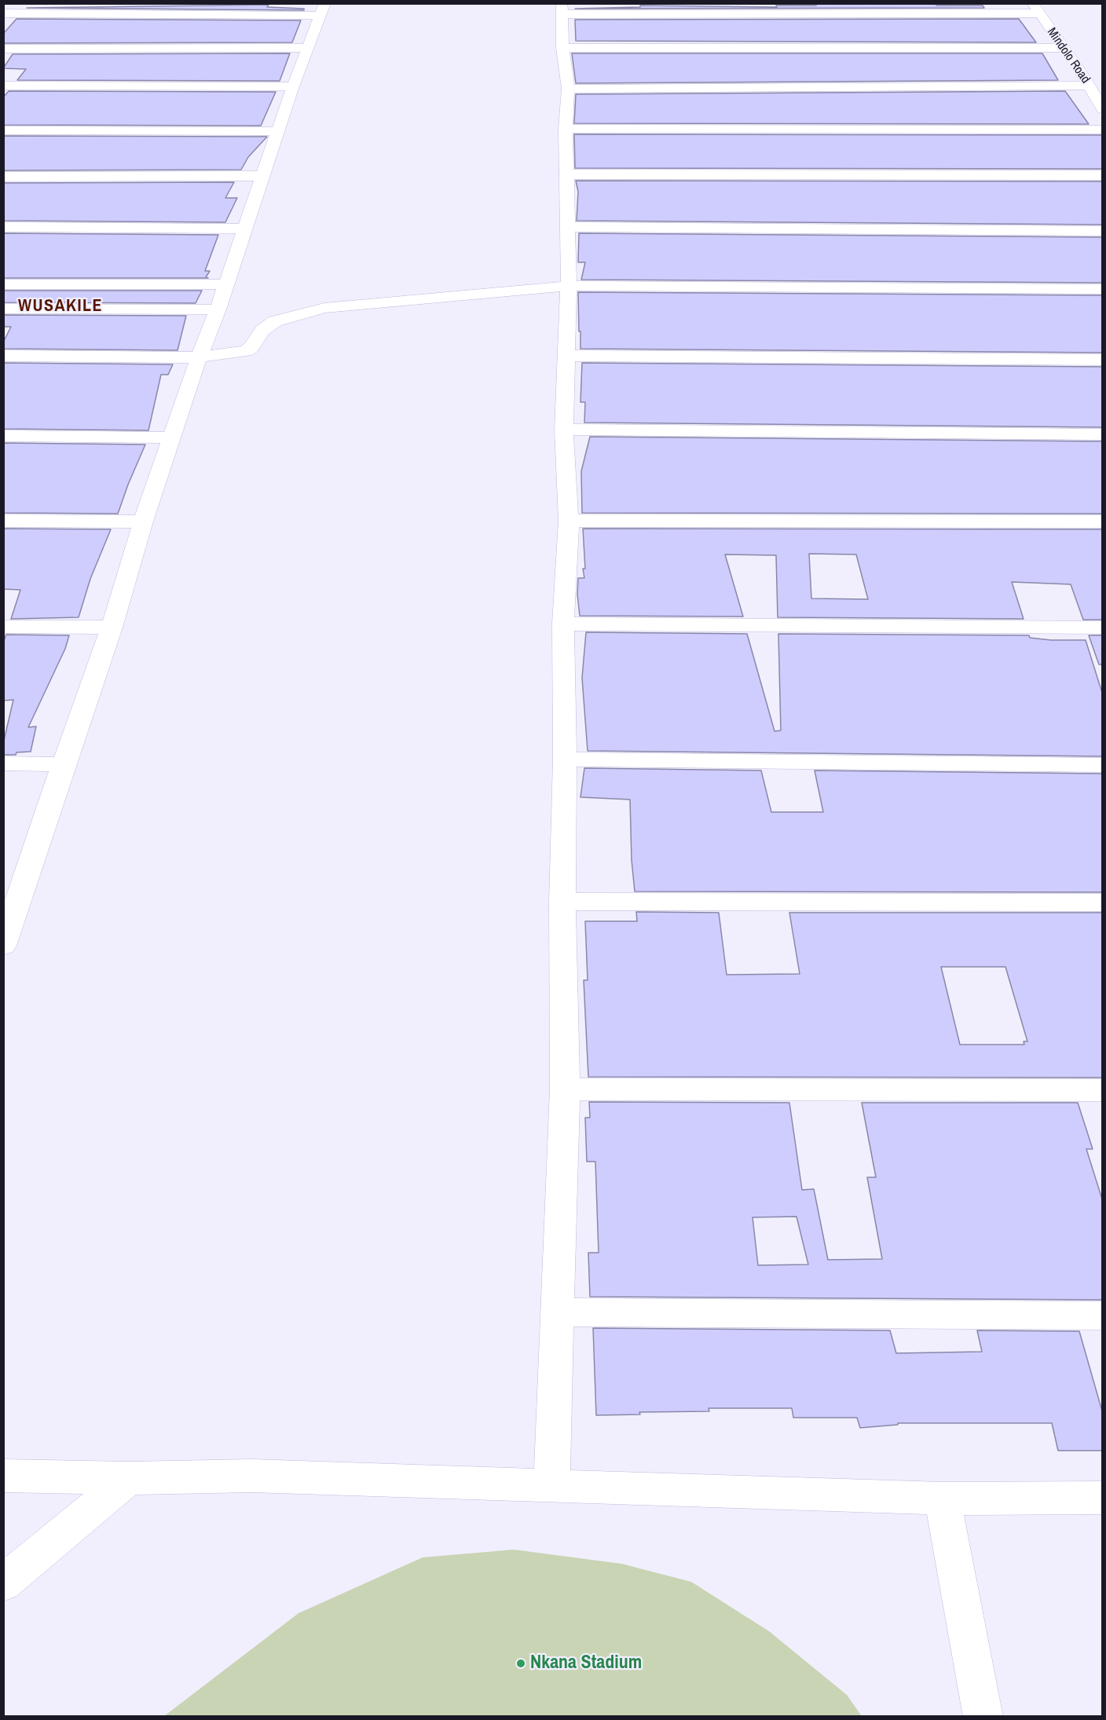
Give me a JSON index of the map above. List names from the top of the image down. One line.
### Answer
{"streets":{"street":["Mindolo Road"]},"districts":["WUSAKILE"],"places":["Nkana Stadium"]}
